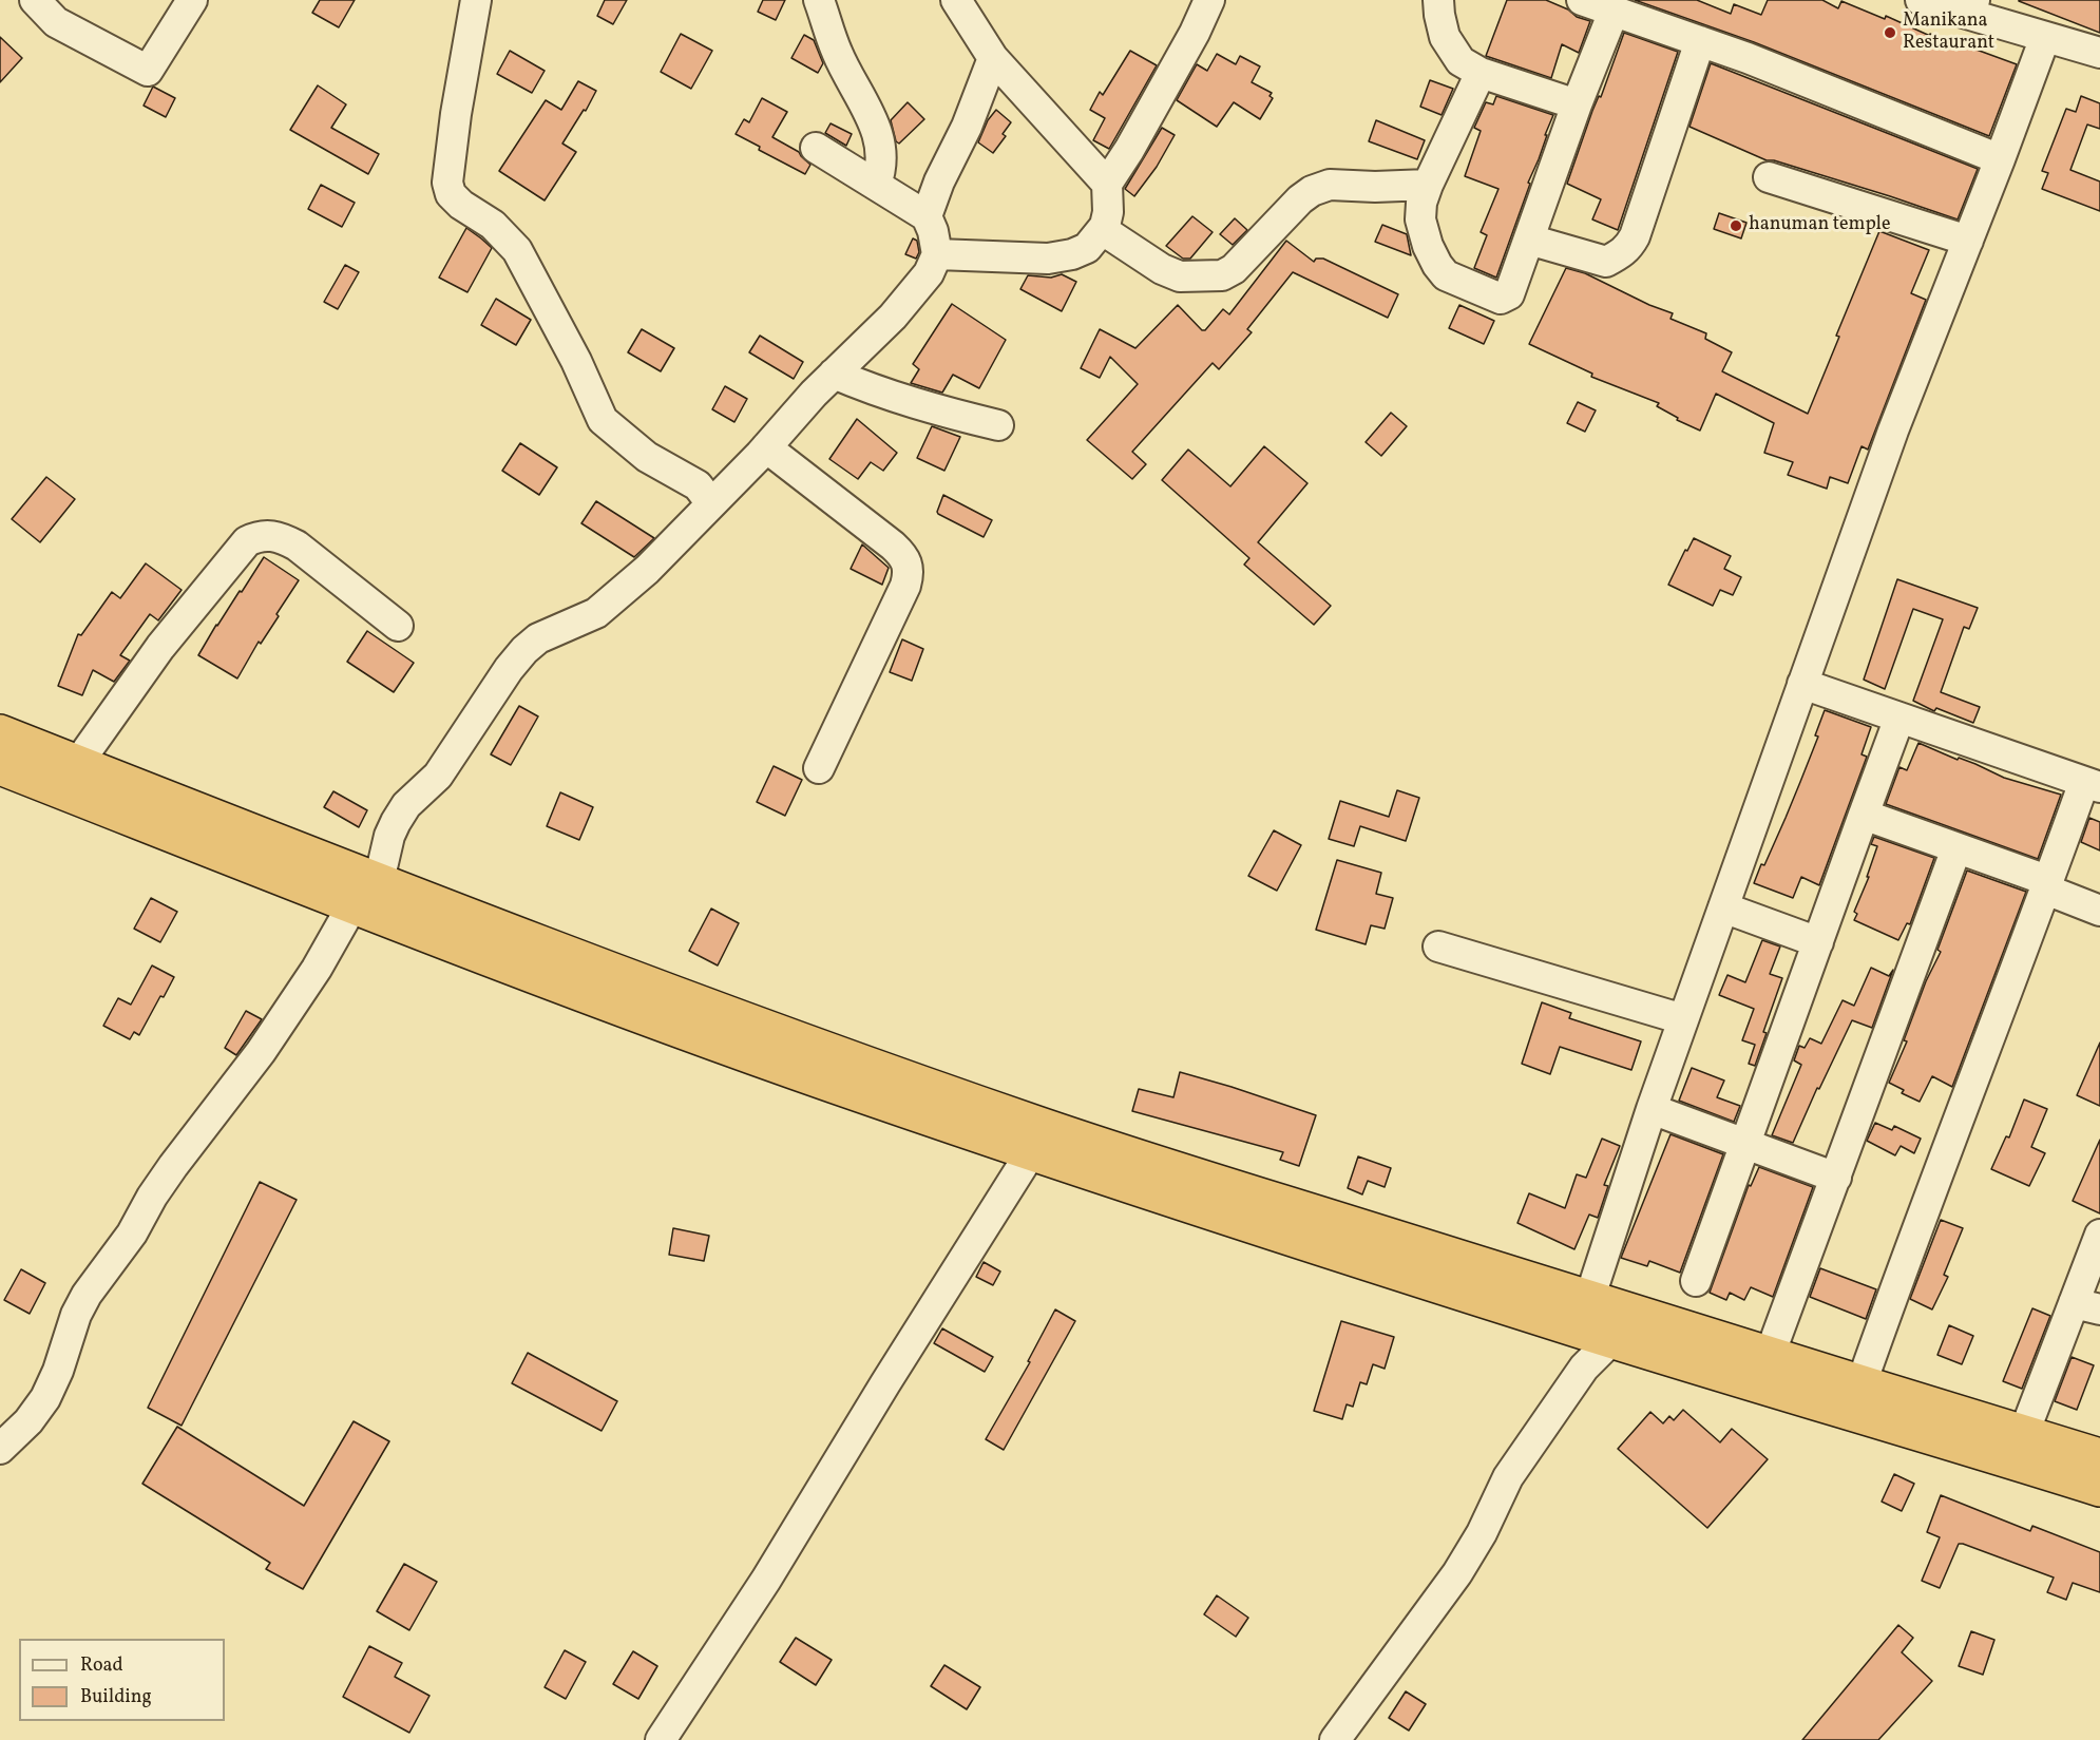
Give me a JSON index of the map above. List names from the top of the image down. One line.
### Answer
{"places":["Manikana Restaurant","hanuman temple"],"legend":["Road","Building"]}
